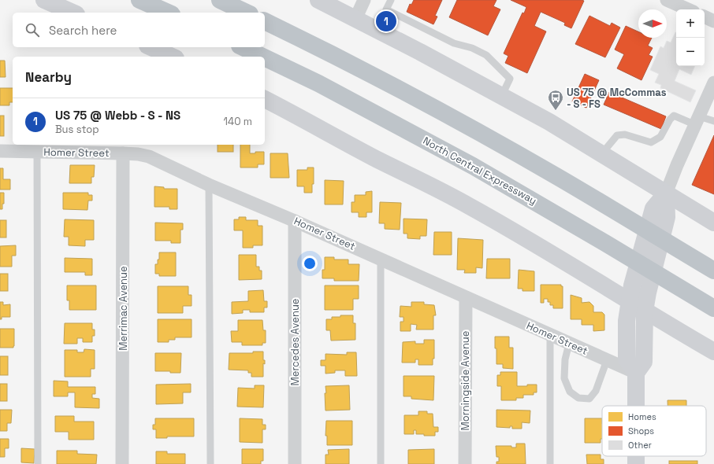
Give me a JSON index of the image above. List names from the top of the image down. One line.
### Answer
{"streets":{"highway":["North Central Expressway"],"street":["Homer Street","Merrimac Avenue","Mercedes Avenue","Morningside Avenue"]},"crossings":[["Homer Street","Merrimac Avenue"],["Homer Street","Mercedes Avenue"],["Homer Street","Morningside Avenue"]],"places":{"bus stop":["US 75 @ McCommas - S - FS"]},"legend":["Homes","Shops","Other"],"north":"right","page":{"map_buttons":["+","−"],"pins":"1","search":"Search here","heading":"Nearby","list":[{"mark":"1","name":"US 75 @ Webb - S - NS","note":"Bus stop","value":"140 m"}]}}
